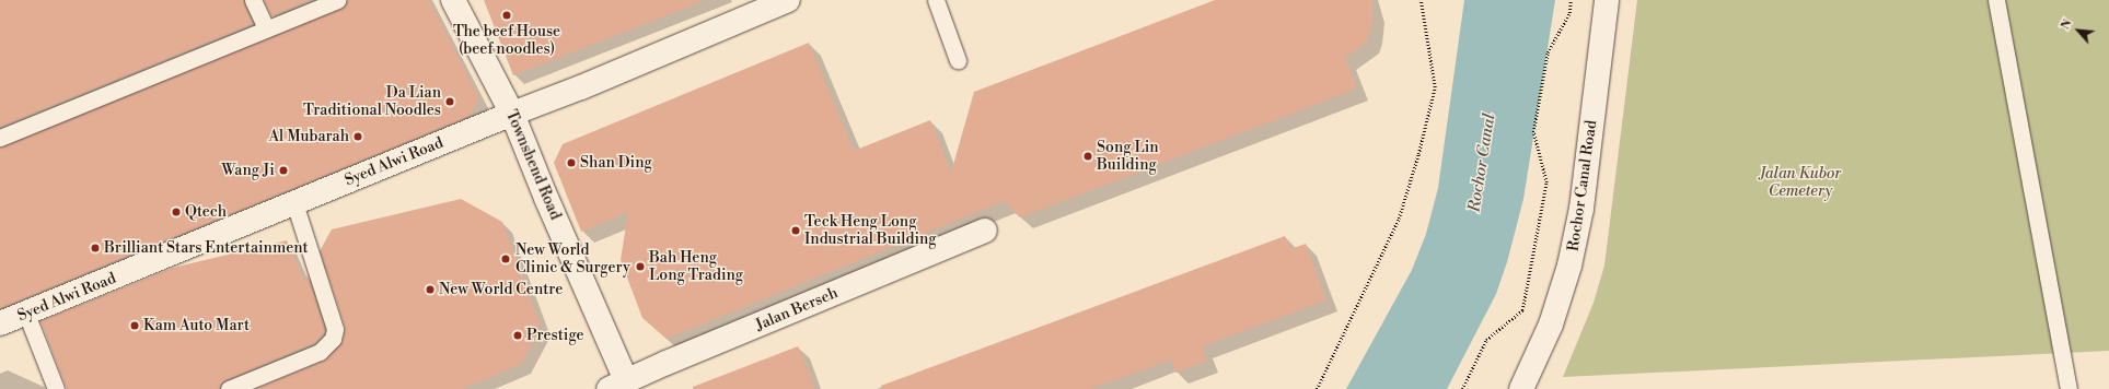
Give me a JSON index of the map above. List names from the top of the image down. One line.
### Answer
{"streets":{"street":["Syed Alwi Road","Townshend Road","Rochor Canal Road","Jalan Berseh"]},"crossings":[["Syed Alwi Road","Townshend Road"],["Townshend Road","Jalan Berseh"]],"water":["Rochor Canal"],"parks":["Jalan Kubor Cemetery"],"places":["The beef House (beef noodles)","Da Lian Traditional Noodles","Al Mubarah","Song Lin Building","Shan Ding","Wang Ji","Qtech","Teck Heng Long Industrial Building","Brilliant Stars Entertainment","New World Clinic & Surgery","Bah Heng Long Trading","New World Centre","Kam Auto Mart","Prestige"],"north":"top left"}
